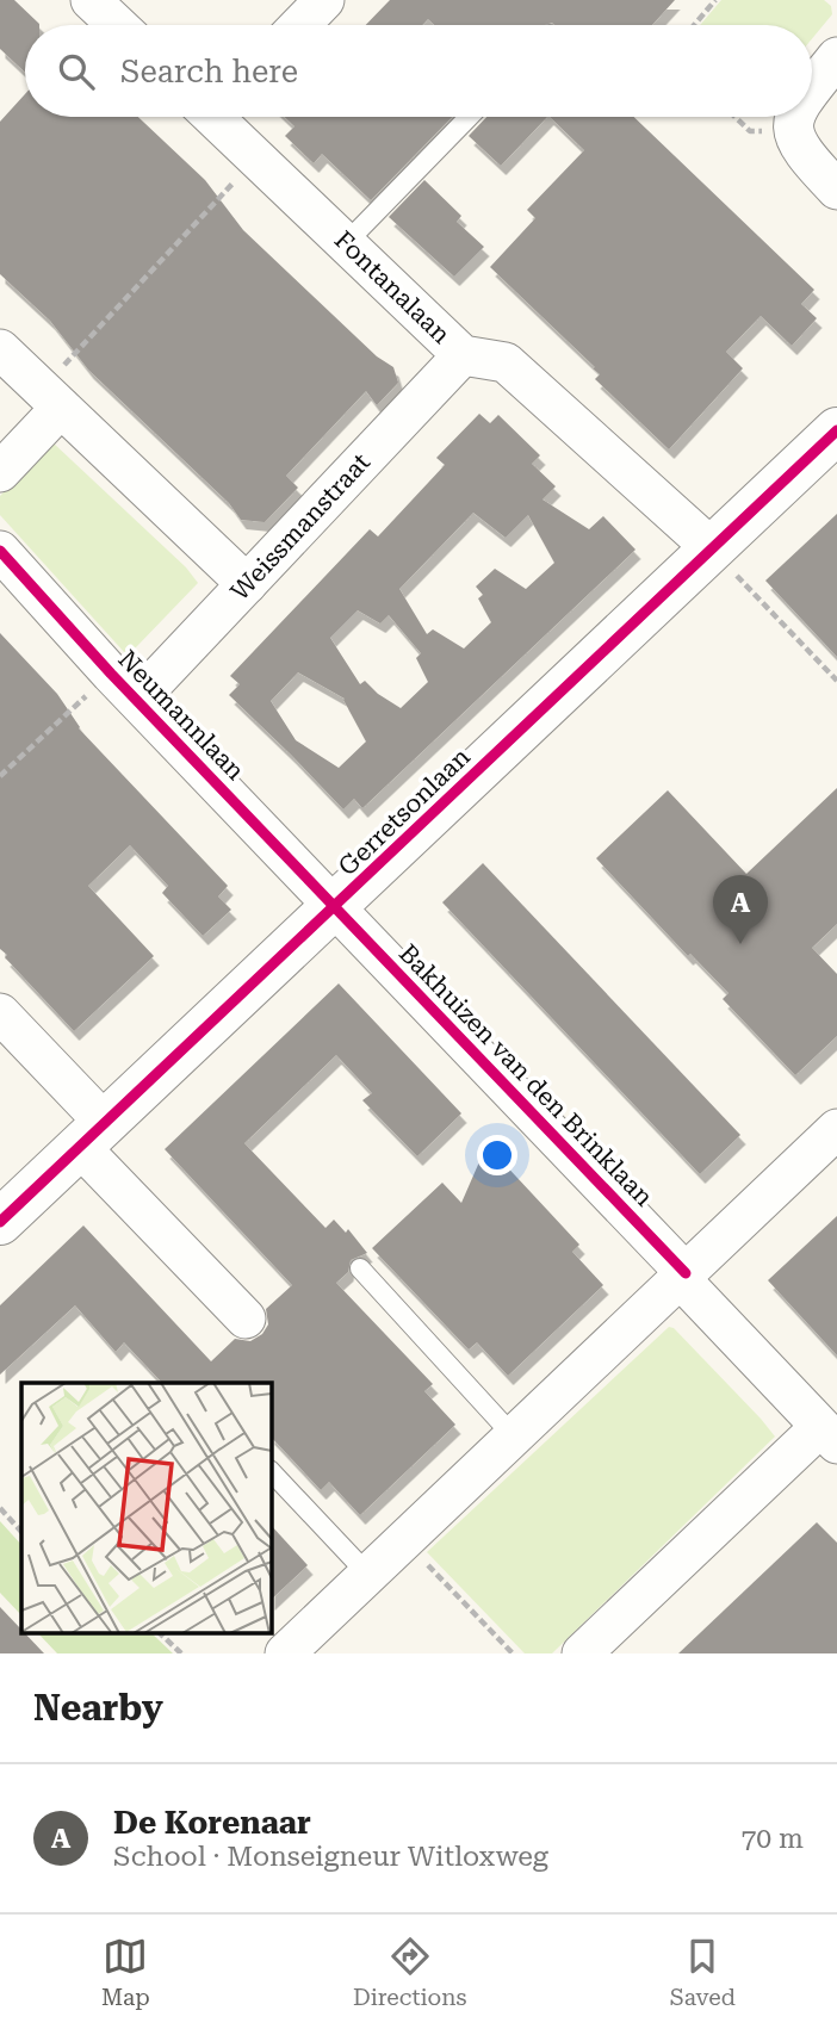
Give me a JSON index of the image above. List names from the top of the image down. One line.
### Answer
{"streets":{"street":["Fontanalaan","Weissmanstraat","Neumannlaan","Gerretsonlaan","Bakhuizen van den Brinklaan"]},"crossings":[["Fontanalaan","Weissmanstraat"],["Fontanalaan","Gerretsonlaan"],["Weissmanstraat","Neumannlaan"],["Neumannlaan","Gerretsonlaan"],["Neumannlaan","Bakhuizen van den Brinklaan"],["Gerretsonlaan","Bakhuizen van den Brinklaan"]],"page":{"search":"Search here","pins":"A","heading":"Nearby","list":[{"mark":"A","name":"De Korenaar","note":"School · Monseigneur Witloxweg","value":"70 m"}],"nav":["Map","Directions","Saved"]}}
